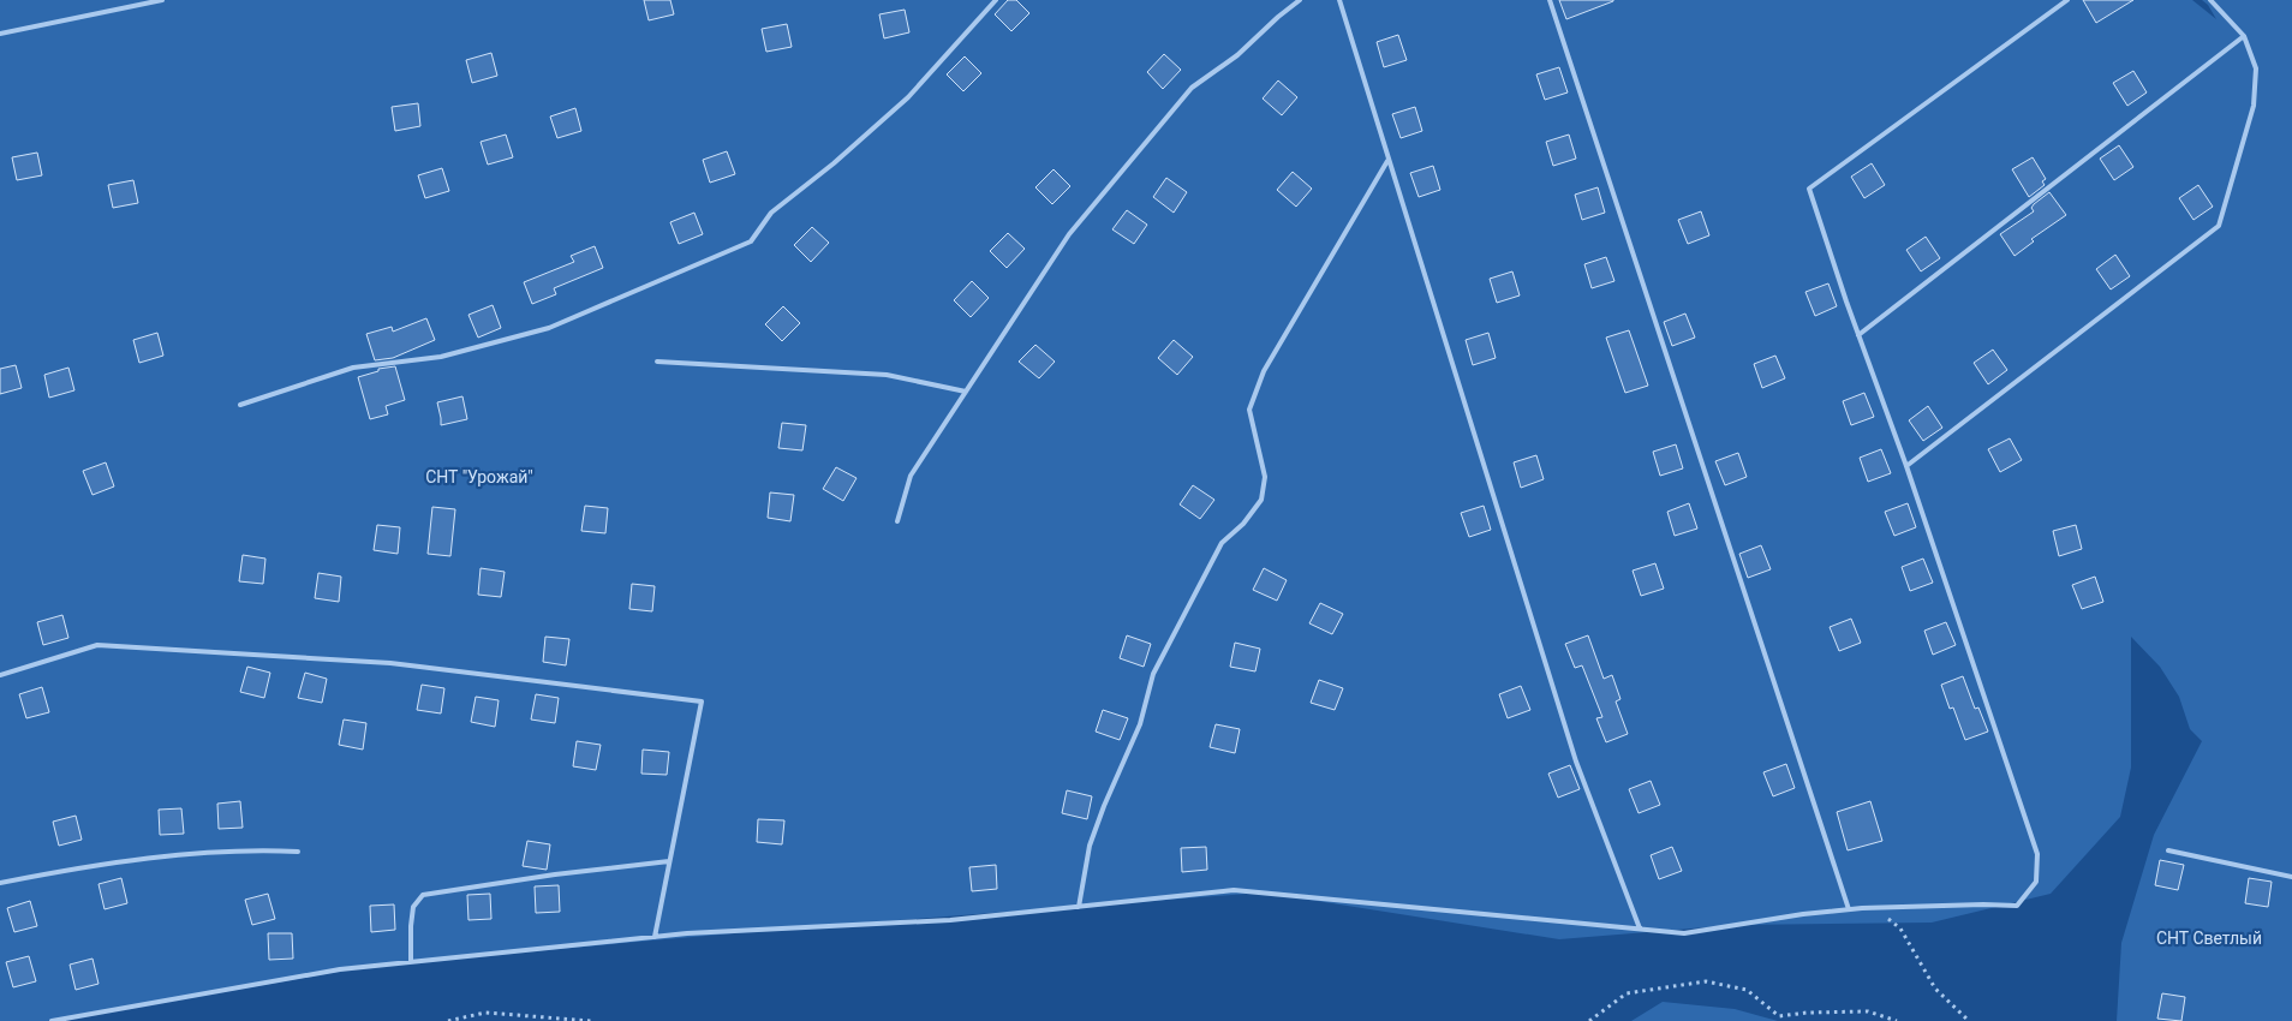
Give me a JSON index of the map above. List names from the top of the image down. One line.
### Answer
{"parks":["СНТ \"Урожай\"","СНТ Светлый"]}
